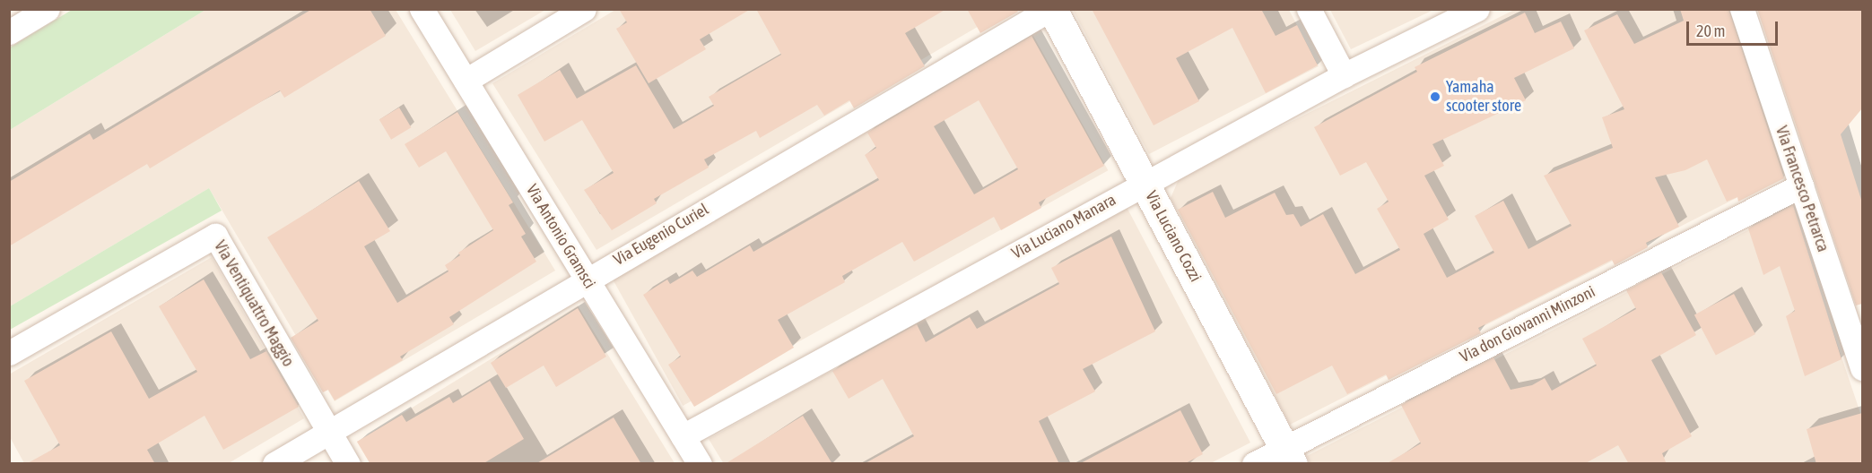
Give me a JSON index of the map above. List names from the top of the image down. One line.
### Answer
{"streets":{"street":["Via Francesco Petrarca","Via Luciano Manara","Via Eugenio Curiel","Via Antonio Gramsci","Via Luciano Cozzi","Via Ventiquattro Maggio","Via don Giovanni Minzoni"]},"crossings":[["Via Francesco Petrarca","Via don Giovanni Minzoni"],["Via Luciano Manara","Via Antonio Gramsci"],["Via Luciano Manara","Via Luciano Cozzi"],["Via Eugenio Curiel","Via Antonio Gramsci"],["Via Eugenio Curiel","Via Luciano Cozzi"],["Via Eugenio Curiel","Via Ventiquattro Maggio"],["Via Luciano Cozzi","Via don Giovanni Minzoni"]],"places":["Yamaha scooter store"],"scale_bar":"20 m"}
